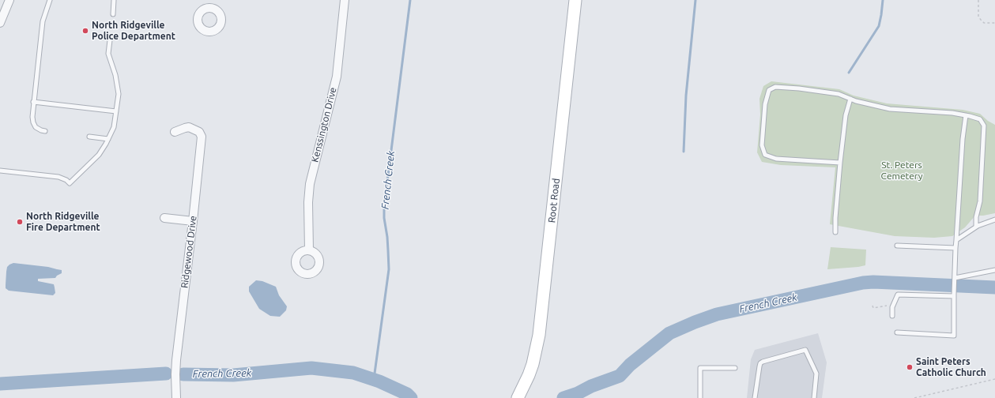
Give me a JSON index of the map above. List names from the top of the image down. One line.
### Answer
{"streets":{"street":["Kenssington Drive","Root Road","Ridgewood Drive"]},"water":["French Creek"],"parks":["St. Peters Cemetery"],"places":["North Ridgeville Police Department","North Ridgeville Fire Department","Saint Peters Catholic Church"]}
